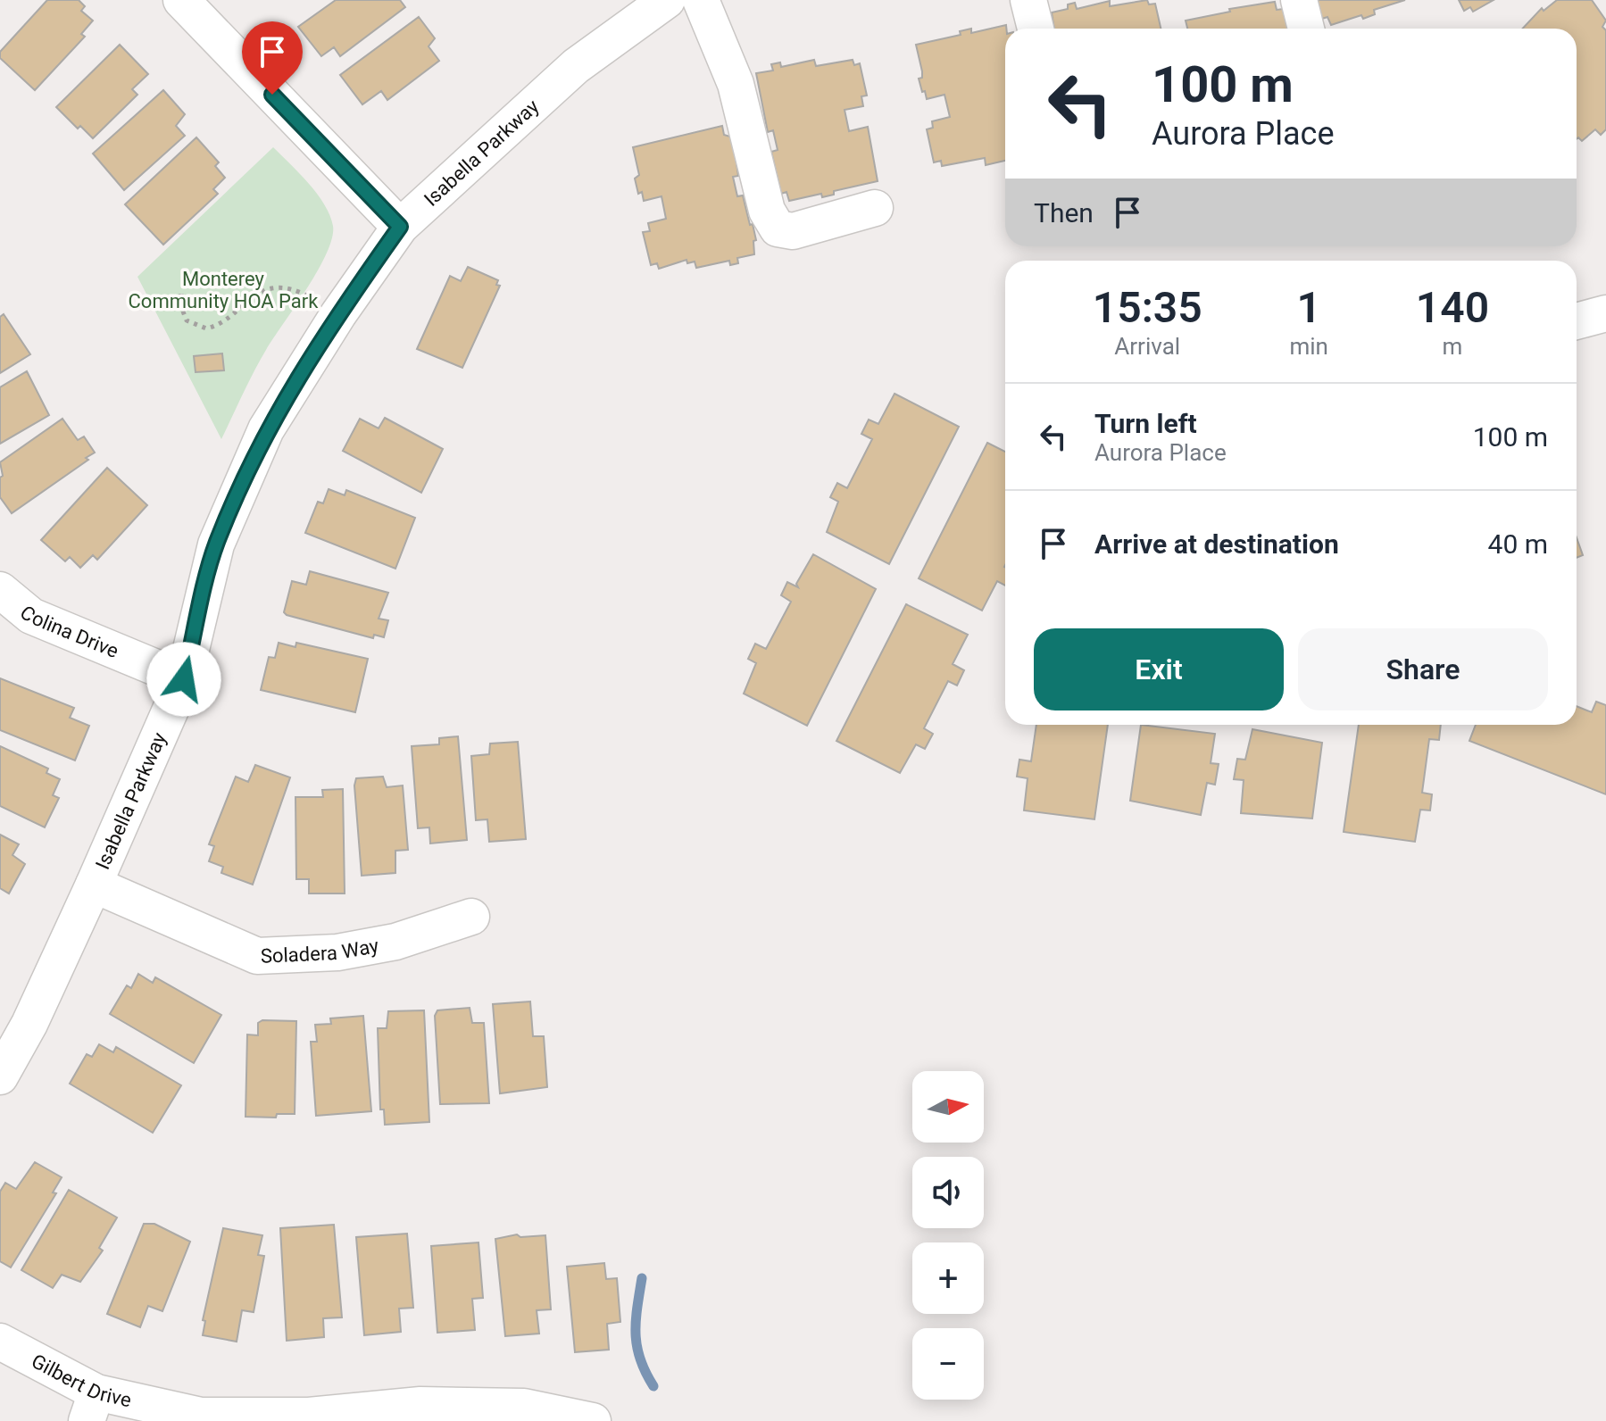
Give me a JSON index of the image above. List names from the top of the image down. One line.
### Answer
{"streets":{"street":["Isabella Parkway","Colina Drive","Soladera Way","Gilbert Drive"]},"crossings":[["Isabella Parkway","Colina Drive"],["Isabella Parkway","Soladera Way"]],"parks":["Monterey Community HOA Park"],"north":"right","page":{"turn":["100 m","Aurora Place"],"then":"Then","eta":["15:35","Arrival","1","min","140","m"],"list":[{"name":"Turn left","note":"Aurora Place","value":"100 m"},{"name":"Arrive at destination","value":"40 m"}],"buttons":["Exit","Share"],"map_buttons":["+","−"]}}
